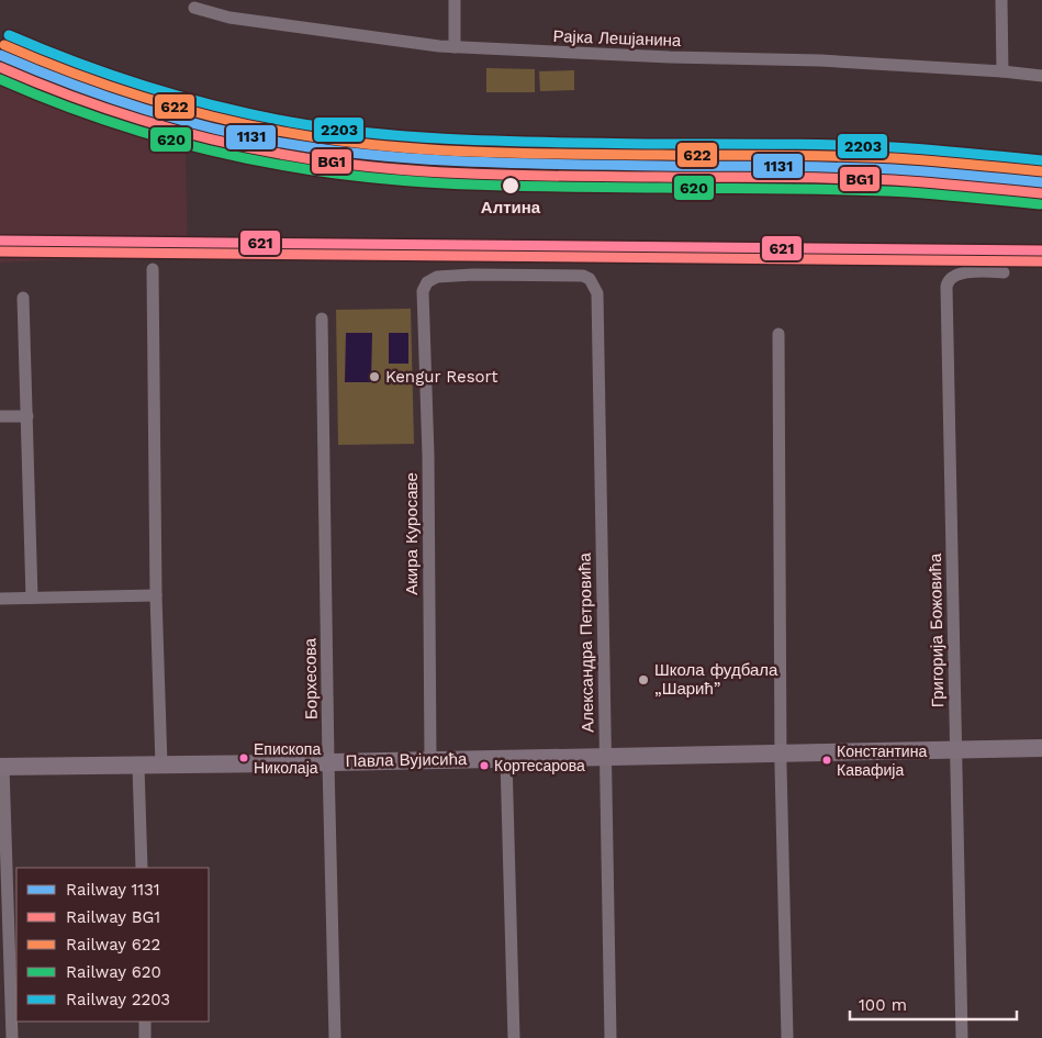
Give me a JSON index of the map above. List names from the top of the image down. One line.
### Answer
{"streets":{"street":["Рајка Лешјанина","Акира Куросаве","Григорија Божовића","Александра Петровића","Борхесова","Павла Вујисића"]},"crossings":[["Акира Куросаве","Александра Петровића"],["Акира Куросаве","Павла Вујисића"],["Григорија Божовића","Павла Вујисића"],["Александра Петровића","Павла Вујисића"],["Борхесова","Павла Вујисића"]],"places":["Алтина","Kengur Resort","Школа фудбала „Шарић”","Епископа Николаја","Константина Кавафија","Кортесарова"],"lines":["rail line 2203","rail line 622","rail line 1131","rail line BG1","rail line 620","transit line 621"],"legend":["Railway 1131","Railway BG1","Railway 622","Railway 620","Railway 2203"],"scale_bar":"100 m"}
